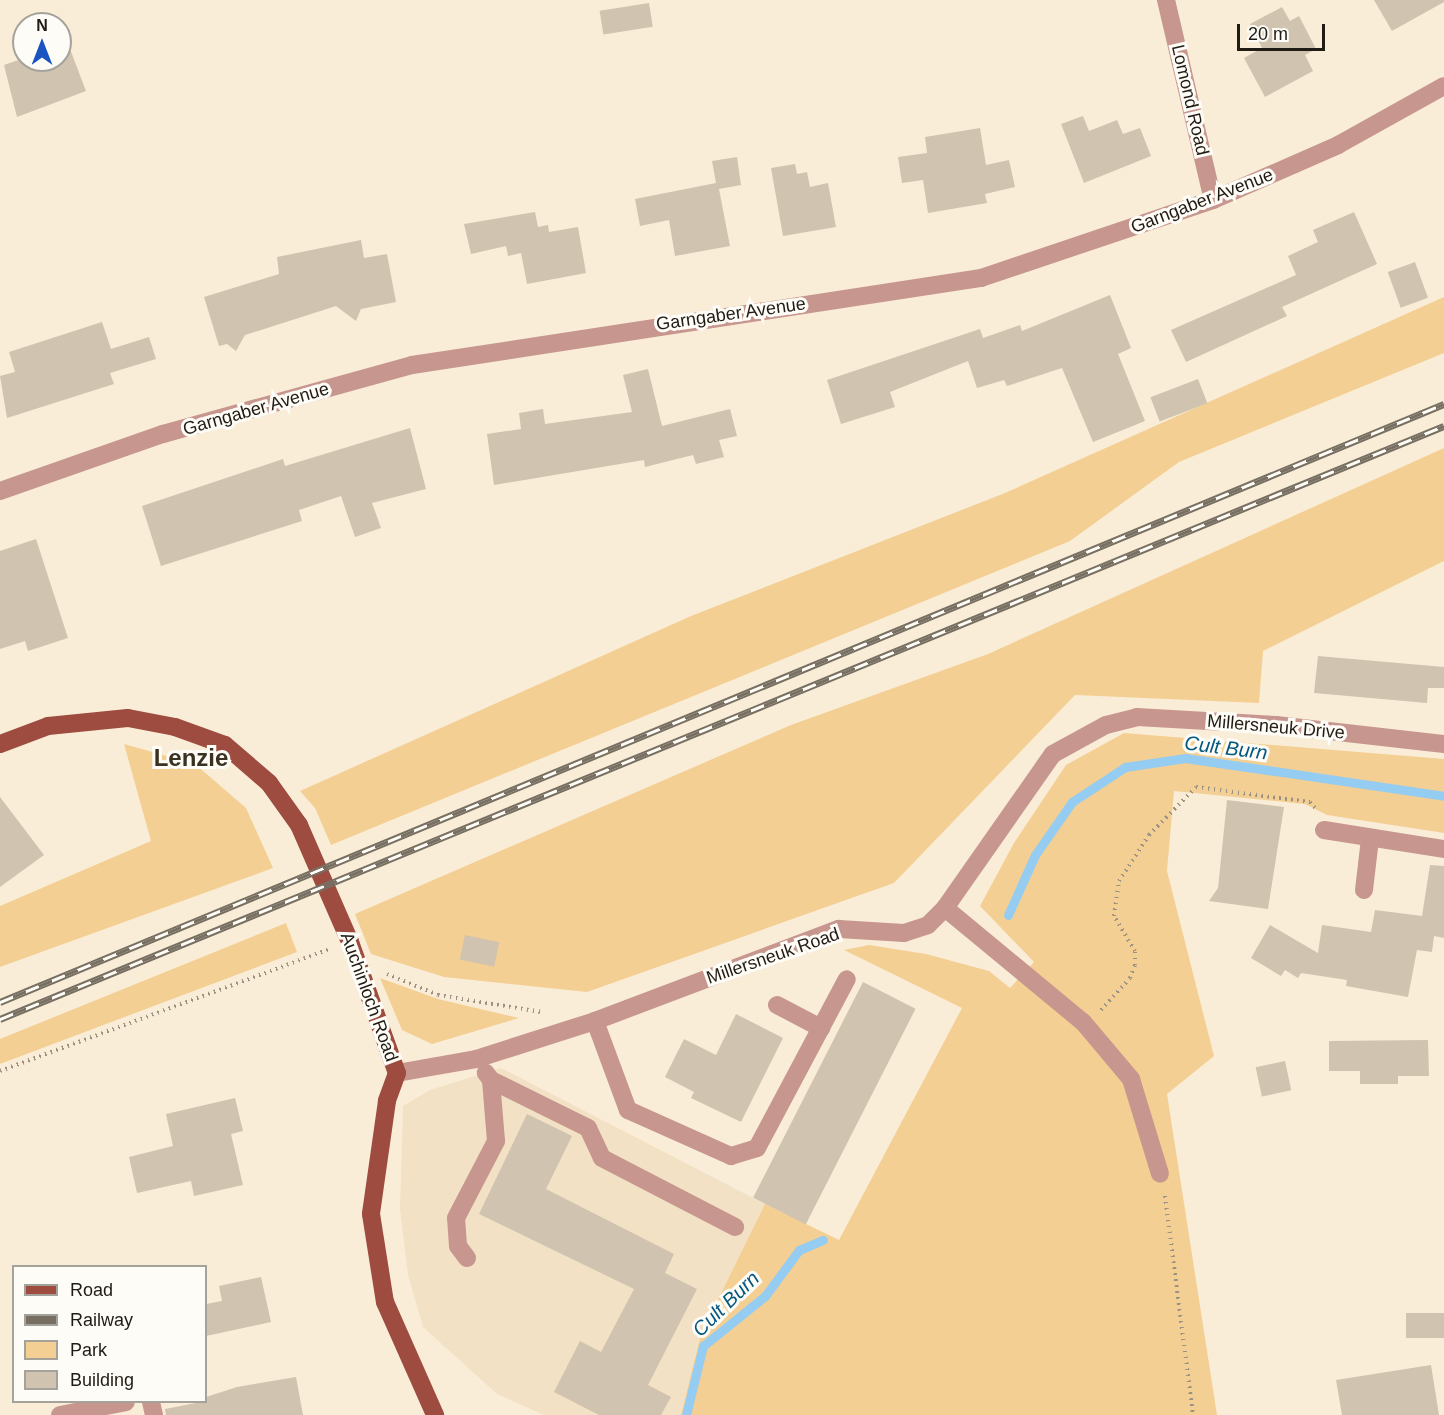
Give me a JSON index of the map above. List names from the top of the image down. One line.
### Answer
{"streets":{"main road":["Auchinloch Road"],"street":["Lomond Road","Garngaber Avenue","Millersneuk Drive","Millersneuk Road"]},"crossings":[["Lomond Road","Garngaber Avenue"],["Millersneuk Drive","Millersneuk Road"],["Millersneuk Road","Auchinloch Road"]],"districts":["Lenzie"],"water":["Cult Burn"],"legend":["Road","Railway","Park","Building"],"scale_bar":"20 m","north":"top"}
